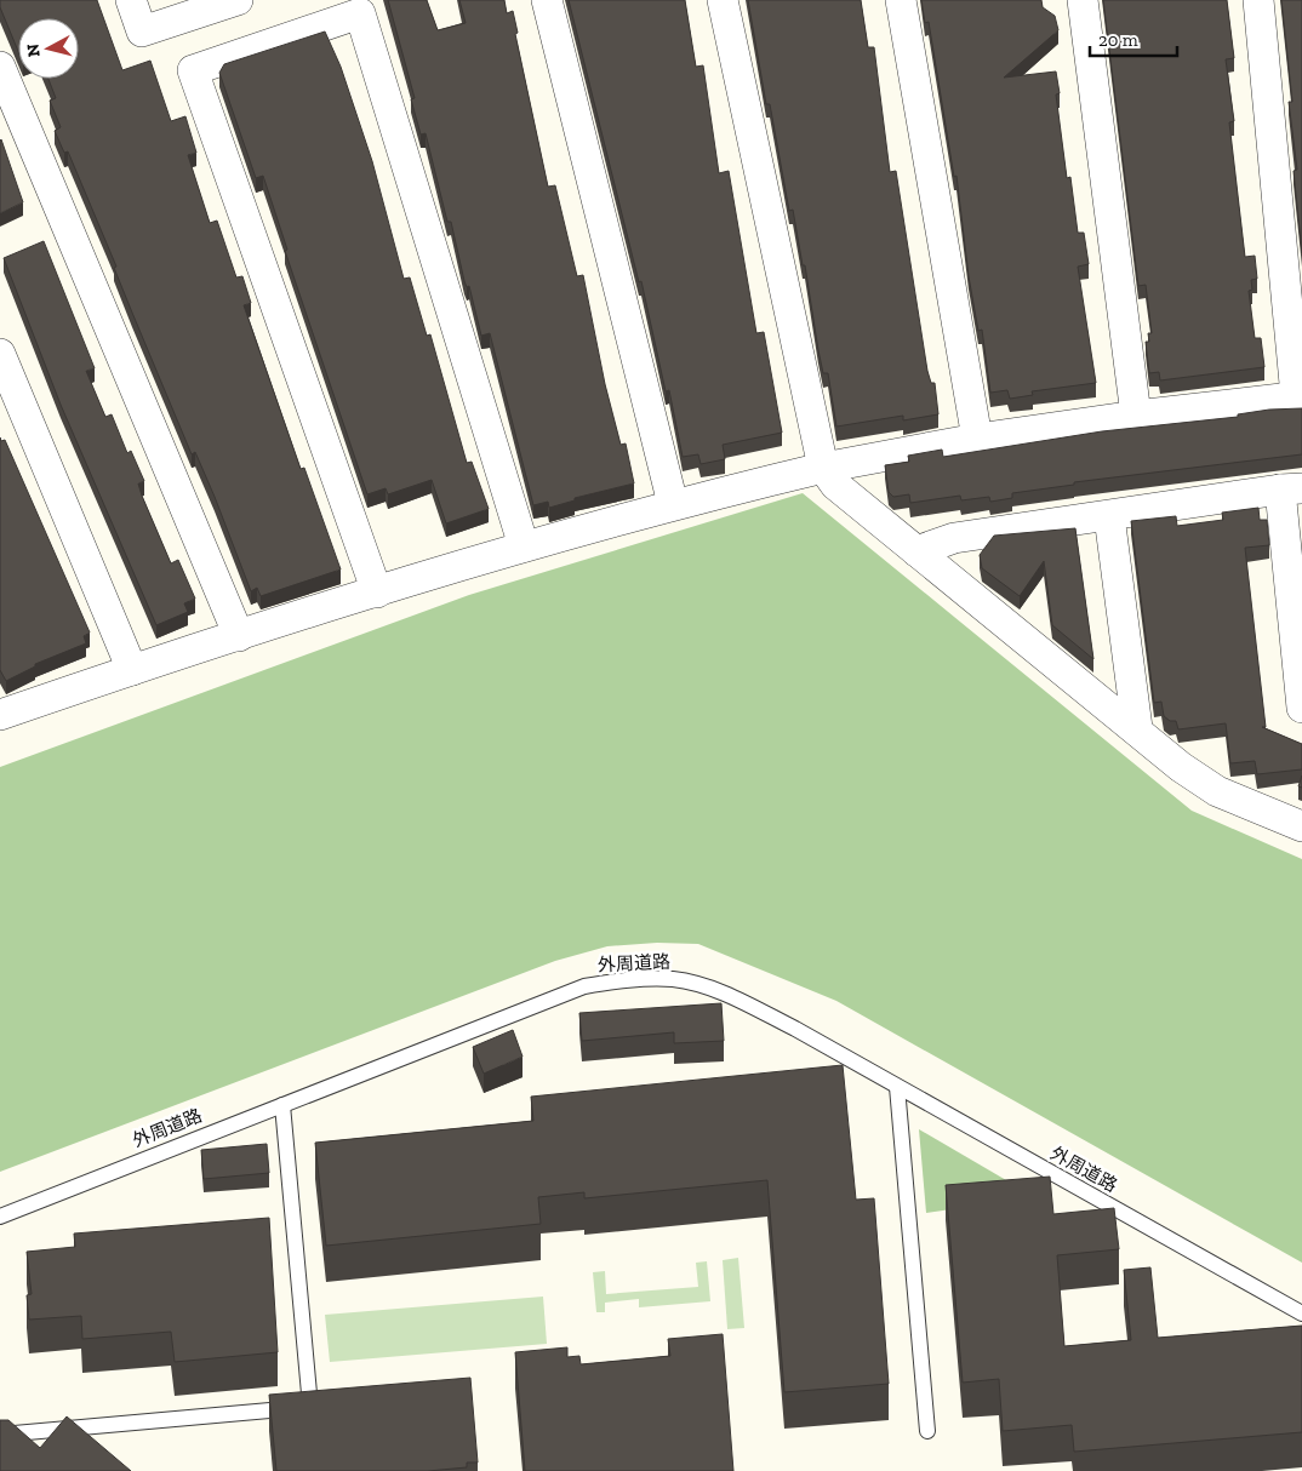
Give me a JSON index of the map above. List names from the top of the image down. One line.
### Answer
{"streets":{"lane":["外周道路"]},"scale_bar":"20 m","north":"left"}
